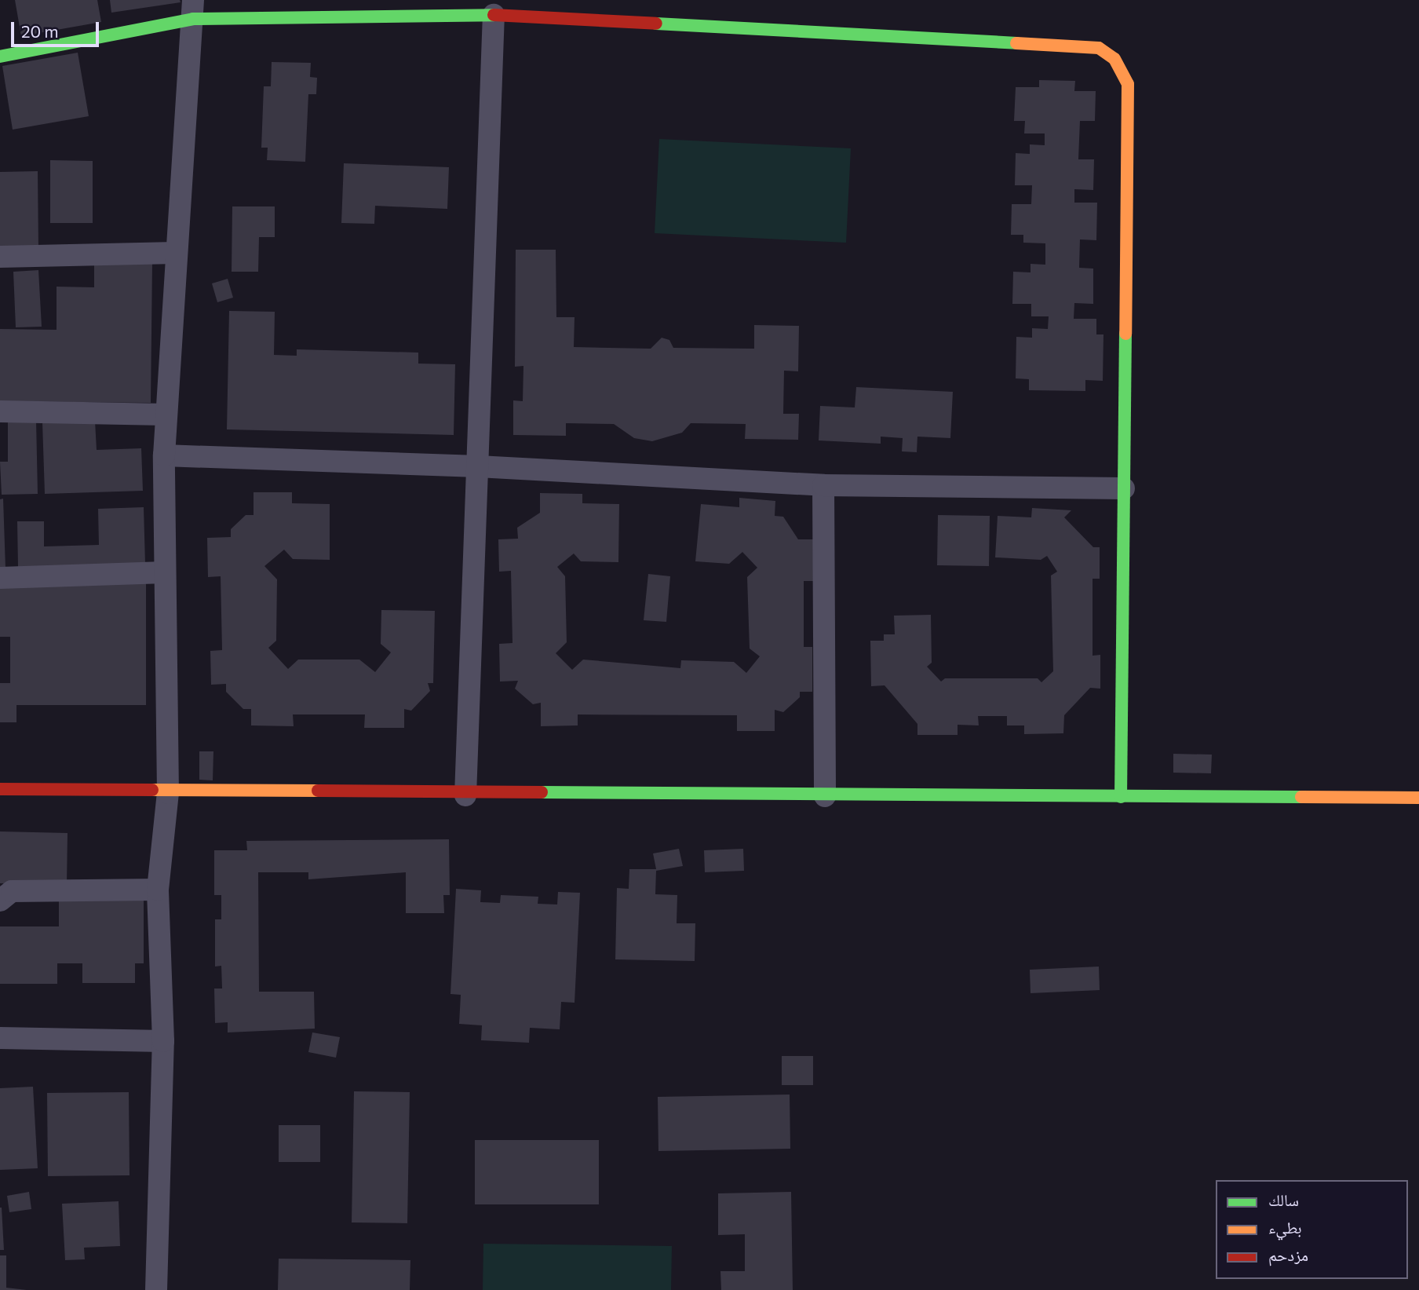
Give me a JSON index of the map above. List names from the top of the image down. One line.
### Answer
{"legend":["سالك","بطيء","مزدحم"],"scale_bar":"20 m"}
